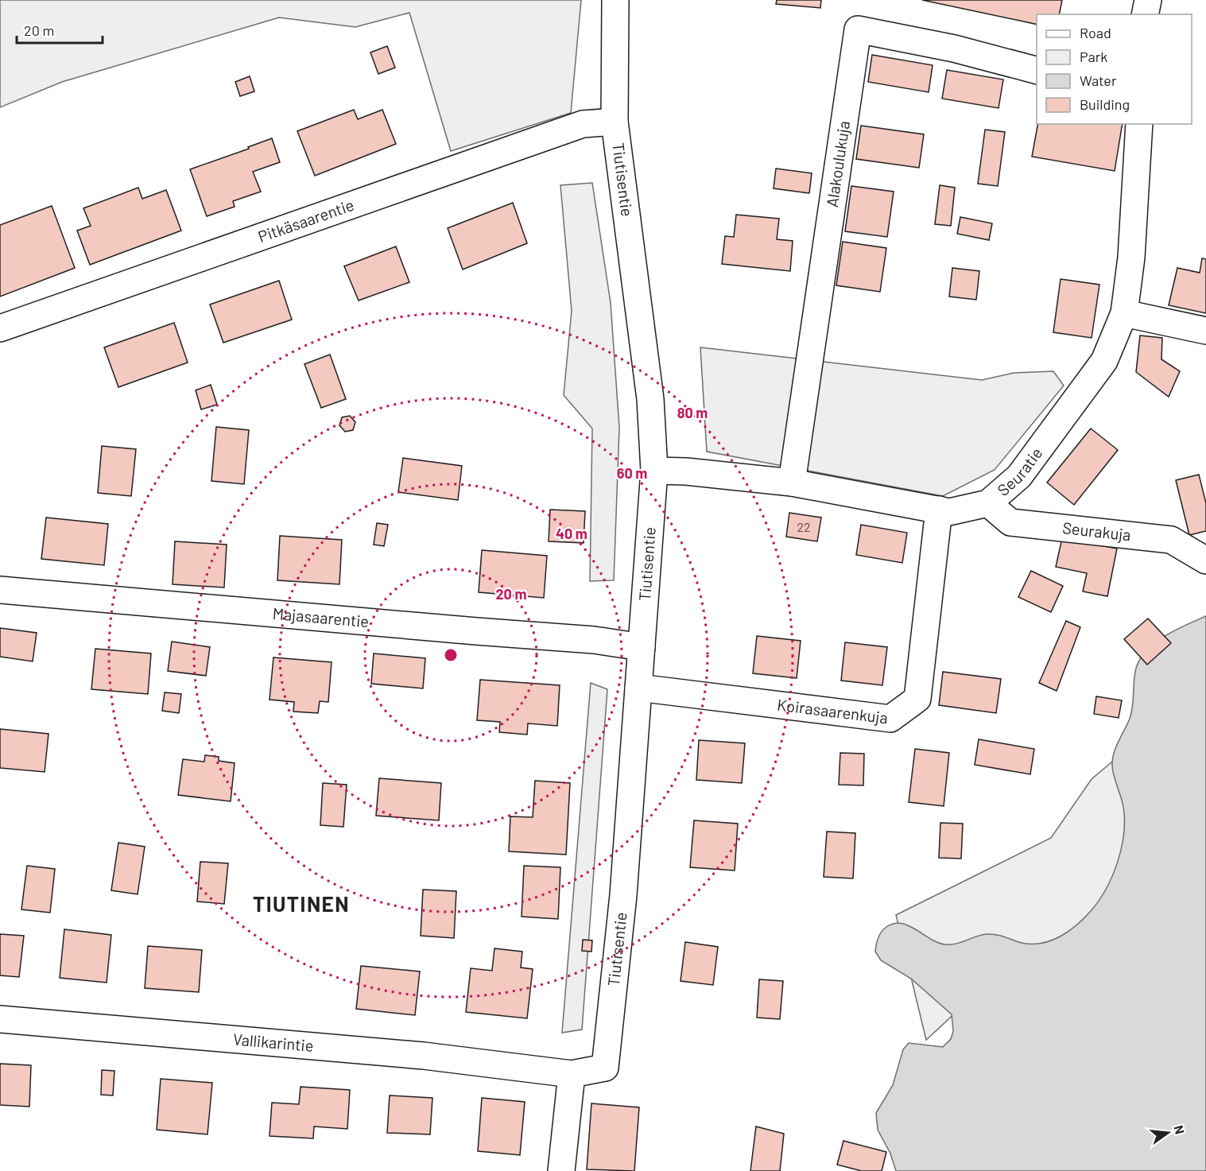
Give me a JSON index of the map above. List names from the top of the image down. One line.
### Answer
{"streets":{"street":["Alakoulukuja","Tiutisentie","Pitkäsaarentie","Seuratie","Seurakuja","Majasaarentie","Koirasaarenkuja","Vallikarintie"]},"crossings":[["Alakoulukuja","Seuratie"],["Tiutisentie","Pitkäsaarentie"],["Tiutisentie","Seuratie"],["Tiutisentie","Majasaarentie"],["Tiutisentie","Koirasaarenkuja"],["Tiutisentie","Vallikarintie"],["Seuratie","Seurakuja"],["Seuratie","Koirasaarenkuja"]],"districts":["TIUTINEN"],"house_numbers":["22"],"legend":["Road","Park","Water","Building"],"scale_bar":"20 m","north":"right","rings":["80 m","60 m","40 m","20 m"]}
